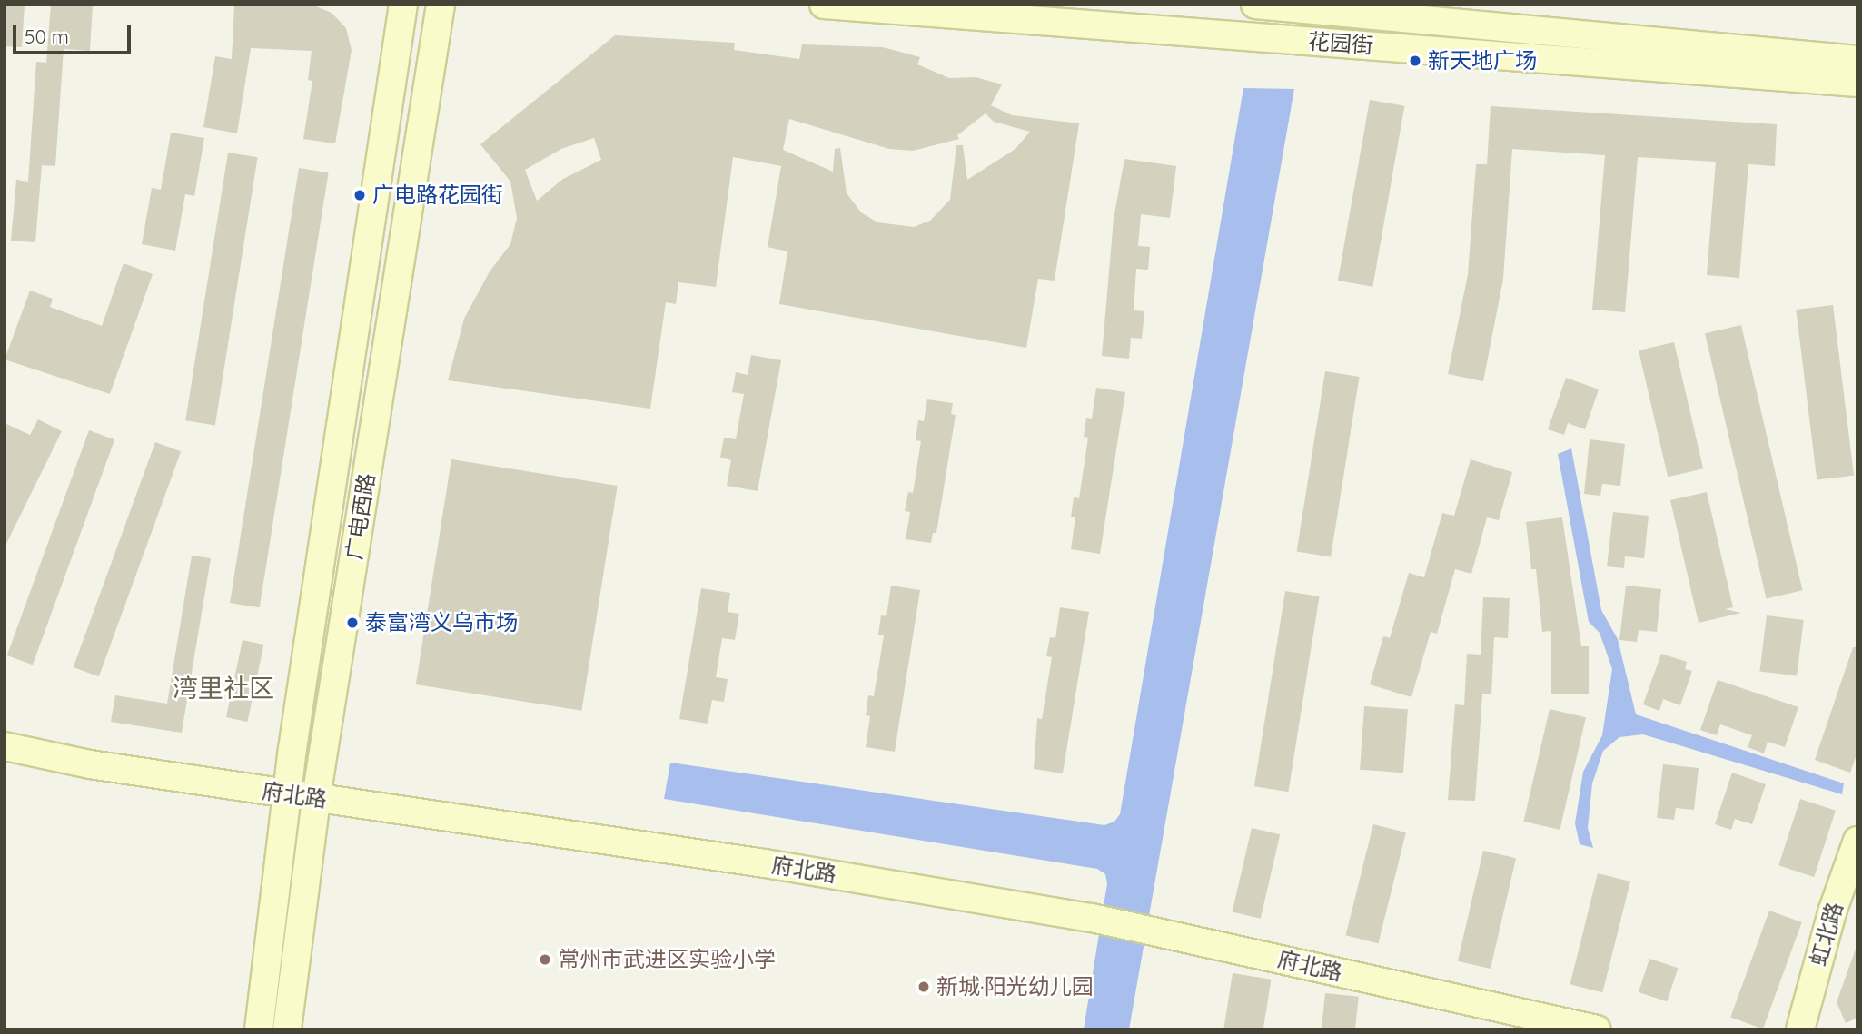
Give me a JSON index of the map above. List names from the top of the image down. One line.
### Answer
{"streets":{"main road":["花园街","广电西路","府北路","虹北路"]},"crossings":[["广电西路","府北路"]],"districts":["湾里社区"],"places":["新天地广场","广电路花园街","泰富湾义乌市场","常州市武进区实验小学","新城·阳光幼儿园"],"scale_bar":"50 m"}
